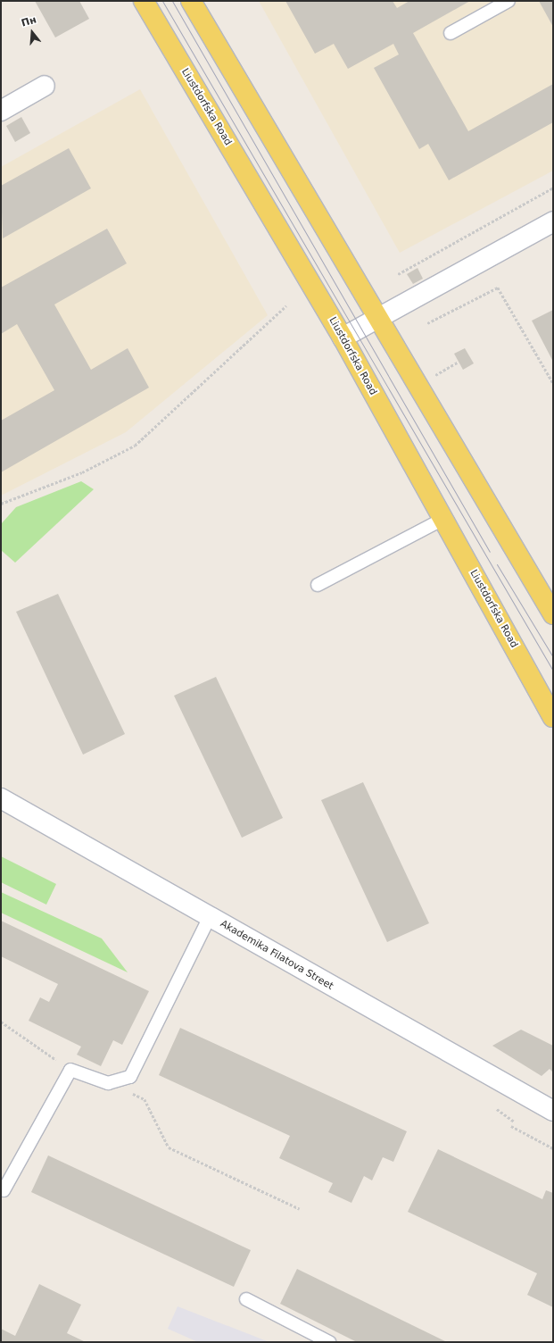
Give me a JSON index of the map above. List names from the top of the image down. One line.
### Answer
{"streets":{"main road":["Liustdorfska Road","Akademika Filatova Street"]},"north":"top"}
